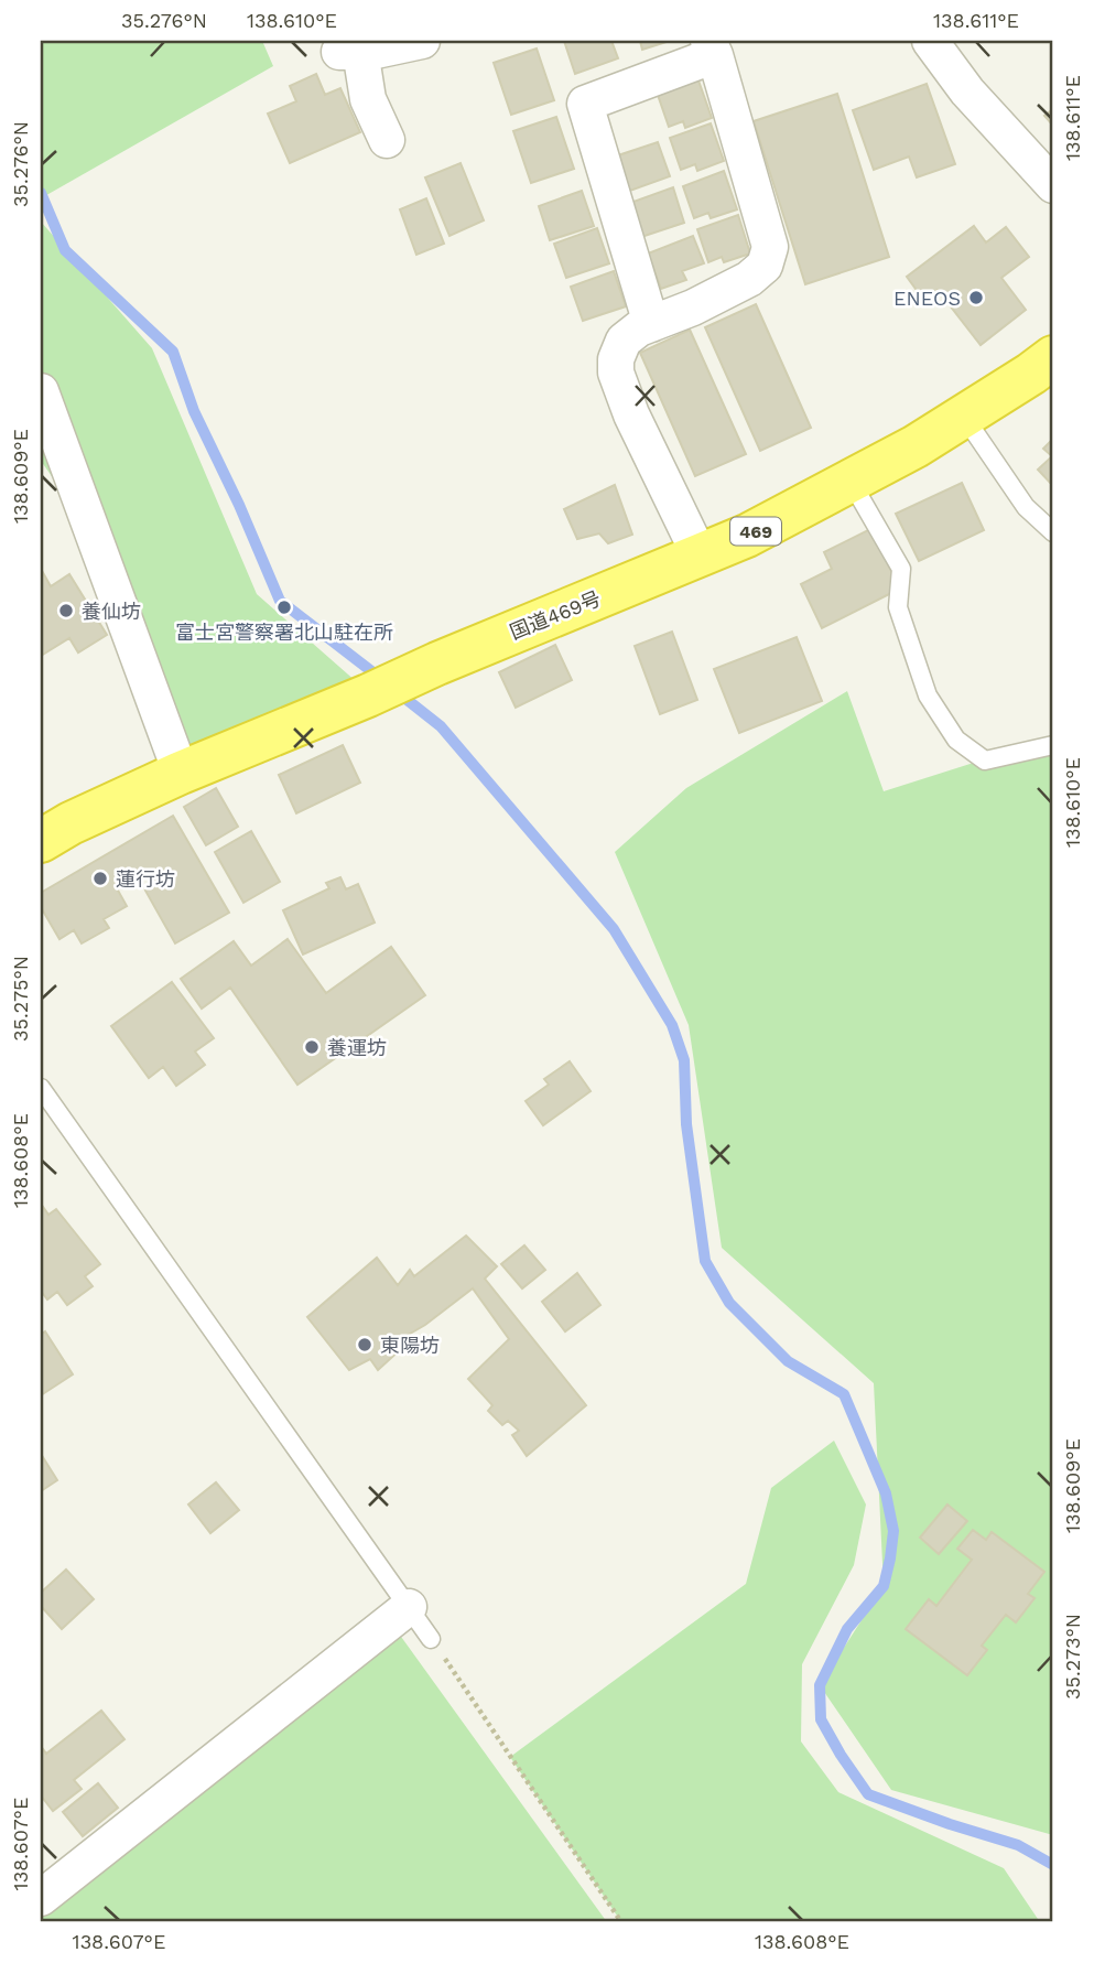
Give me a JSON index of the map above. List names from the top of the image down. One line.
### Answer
{"streets":{"highway":["469","国道469号"]},"places":["ENEOS","富士宮警察署北山駐在所","養仙坊","蓮行坊","養運坊","東陽坊"],"coordinates":["35.276°N","138.610°E","138.611°E","138.609°E","35.275°N","138.608°E","35.273°N","138.607°E"]}
